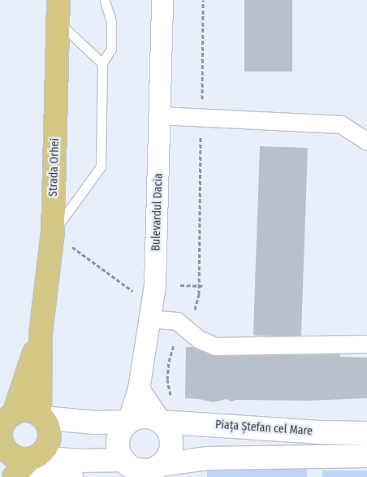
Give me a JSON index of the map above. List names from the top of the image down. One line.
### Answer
{"streets":{"main road":["Strada Orhei","Piața Ștefan cel Mare"],"street":["Bulevardul Dacia"]},"crossings":[["Bulevardul Dacia","Piața Ștefan cel Mare"]]}
